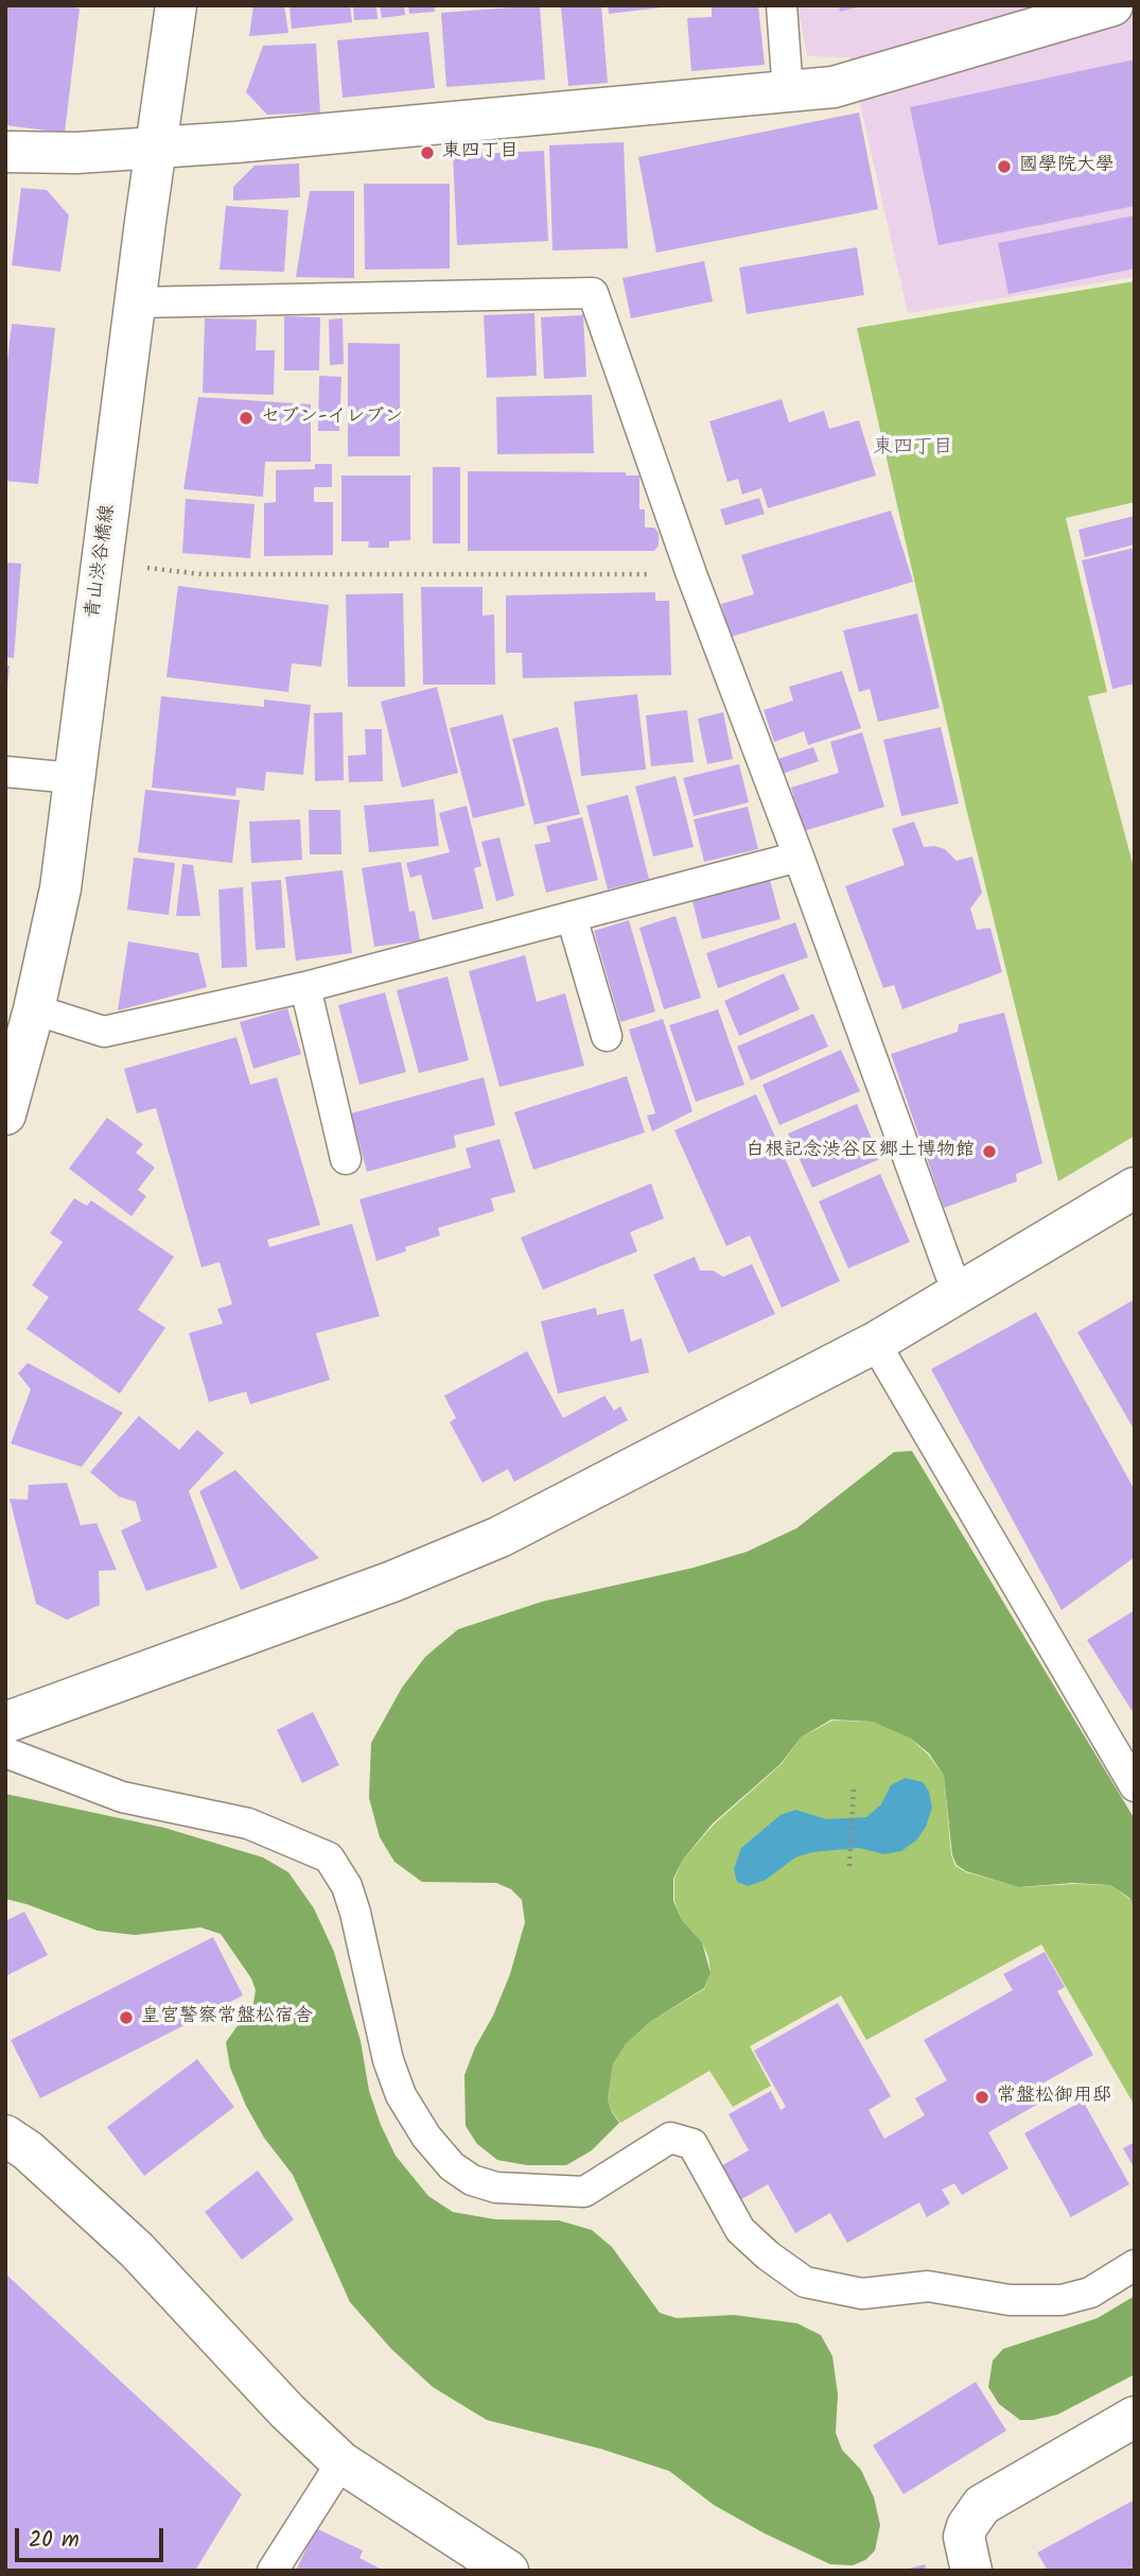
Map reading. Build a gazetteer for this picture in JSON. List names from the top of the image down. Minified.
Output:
{"streets":{"street":["青山渋谷橋線"]},"districts":["東四丁目"],"places":["東四丁目","國學院大學","セブン-イレブン","白根記念渋谷区郷土博物館","皇宮警察常盤松宿舎","常盤松御用邸"],"scale_bar":"20 m"}
